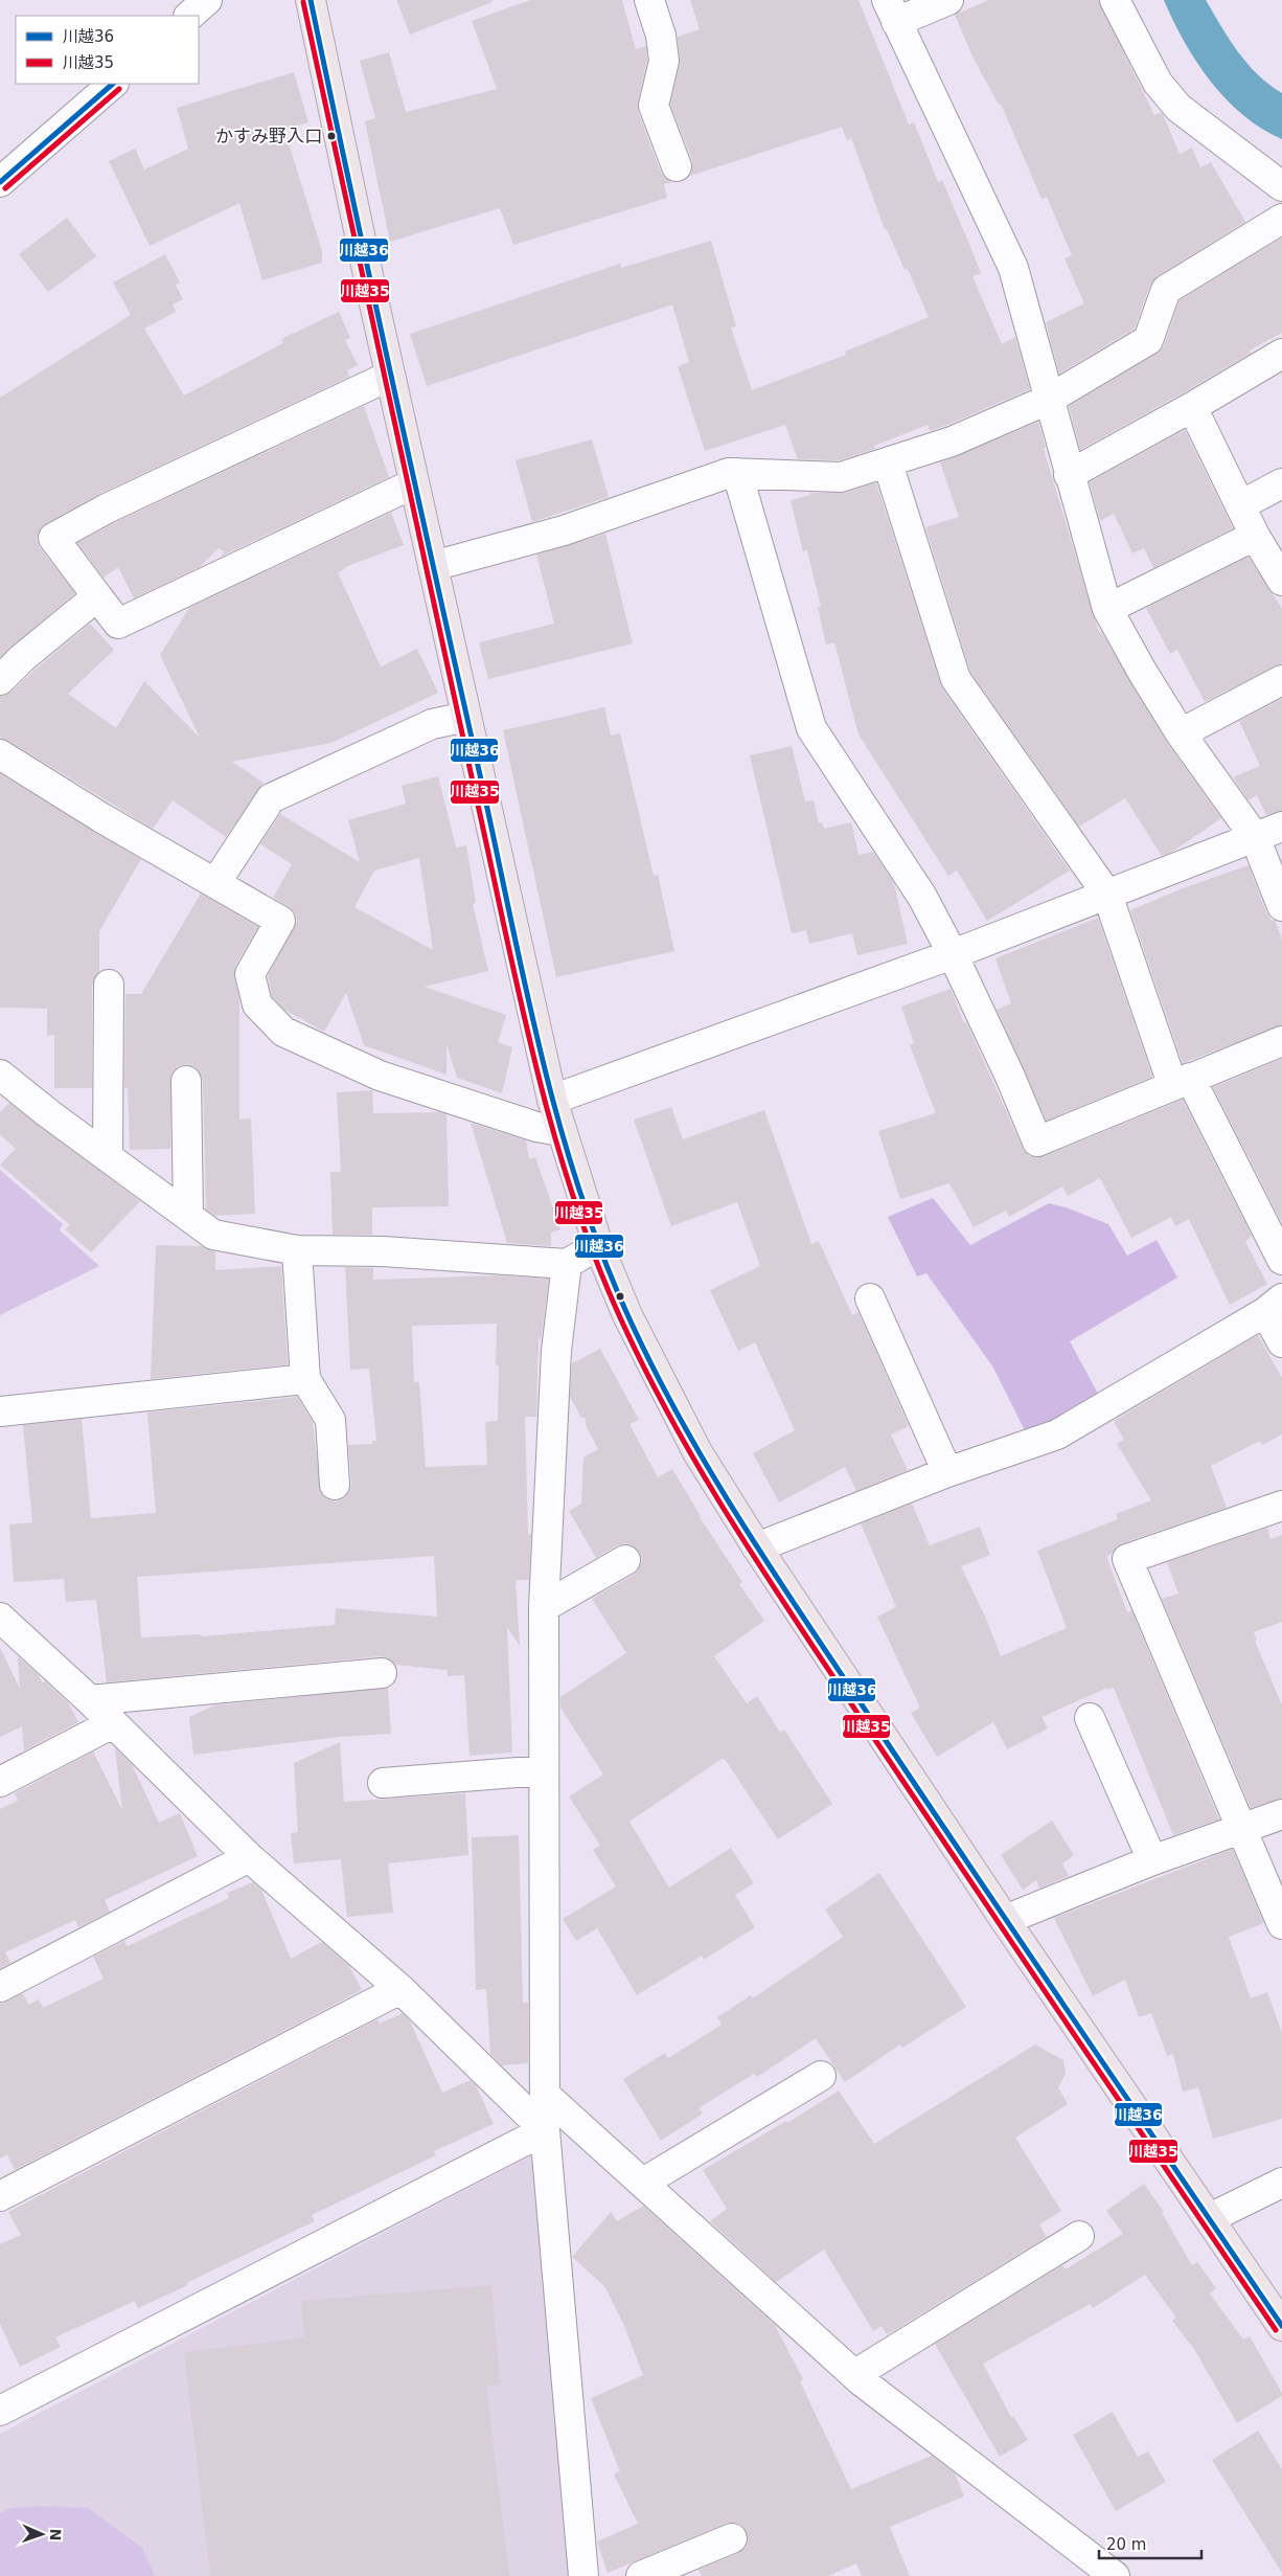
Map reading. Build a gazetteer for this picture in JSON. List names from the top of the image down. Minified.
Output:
{"places":["かすみ野入口"],"lines":["transit line 川越36","transit line 川越35"],"legend":["川越36","川越35"],"scale_bar":"20 m","north":"right"}
